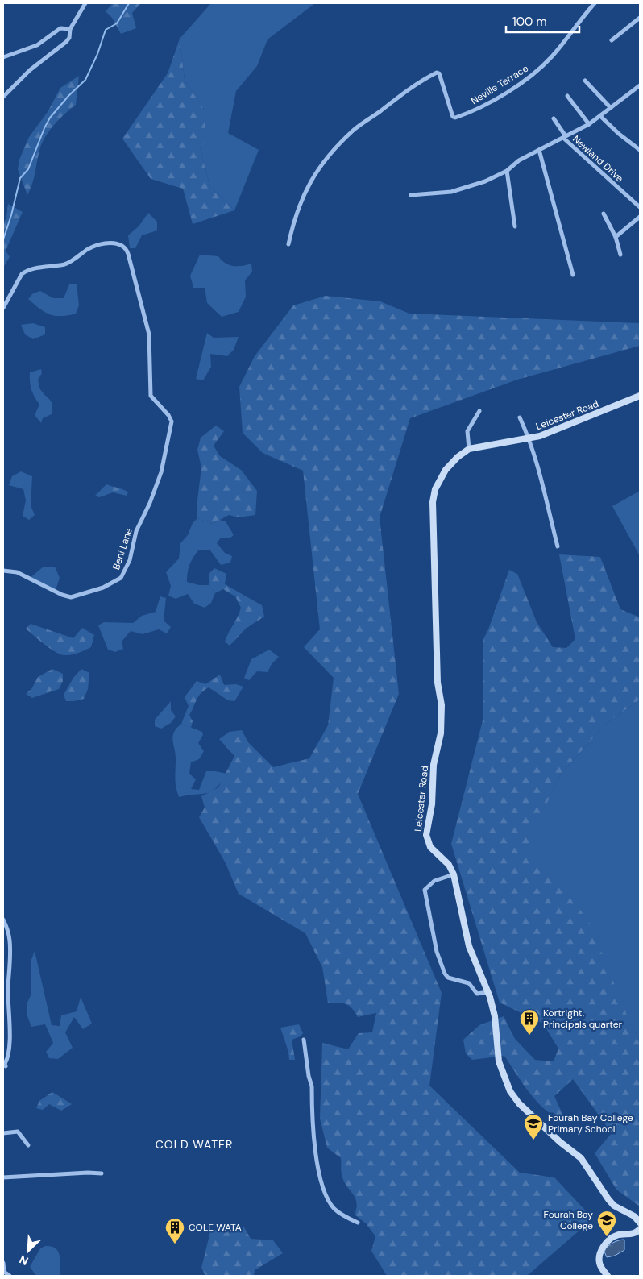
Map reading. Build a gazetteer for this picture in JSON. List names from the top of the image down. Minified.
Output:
{"streets":{"street":["Neville Terrace","Newland Drive","Leicester Road","Beni Lane"]},"districts":["COLD WATER"],"places":{"building":["Kortright, Principals quarter","COLE WATA"],"school or university":["Fourah Bay College Primary School","Fourah Bay College"]},"scale_bar":"100 m","north":"bottom left"}
